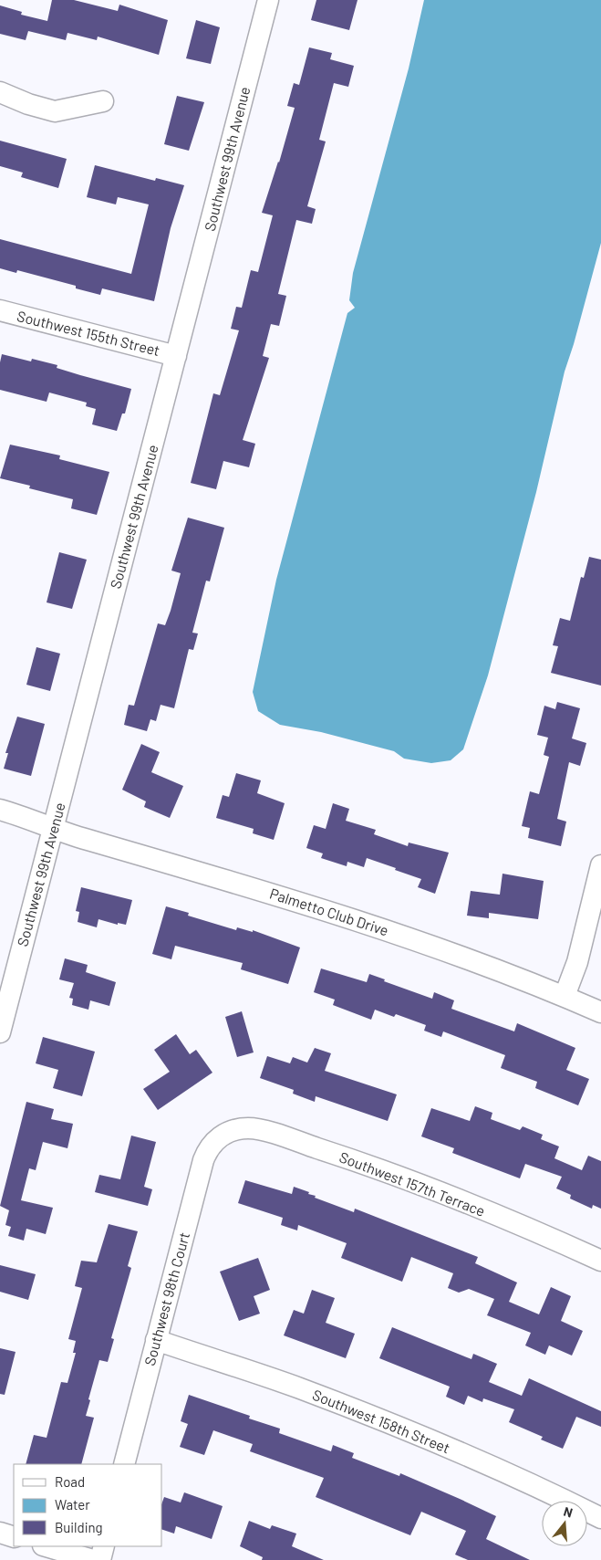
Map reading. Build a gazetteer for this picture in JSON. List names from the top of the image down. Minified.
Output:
{"streets":{"street":["Southwest 99th Avenue","Southwest 155th Street","Palmetto Club Drive","Southwest 157th Terrace","Southwest 98th Court","Southwest 158th Street"]},"crossings":[["Southwest 99th Avenue","Southwest 155th Street"],["Southwest 99th Avenue","Palmetto Club Drive"],["Southwest 157th Terrace","Southwest 98th Court"],["Southwest 98th Court","Southwest 158th Street"]],"legend":["Road","Water","Building"],"north":"top"}
